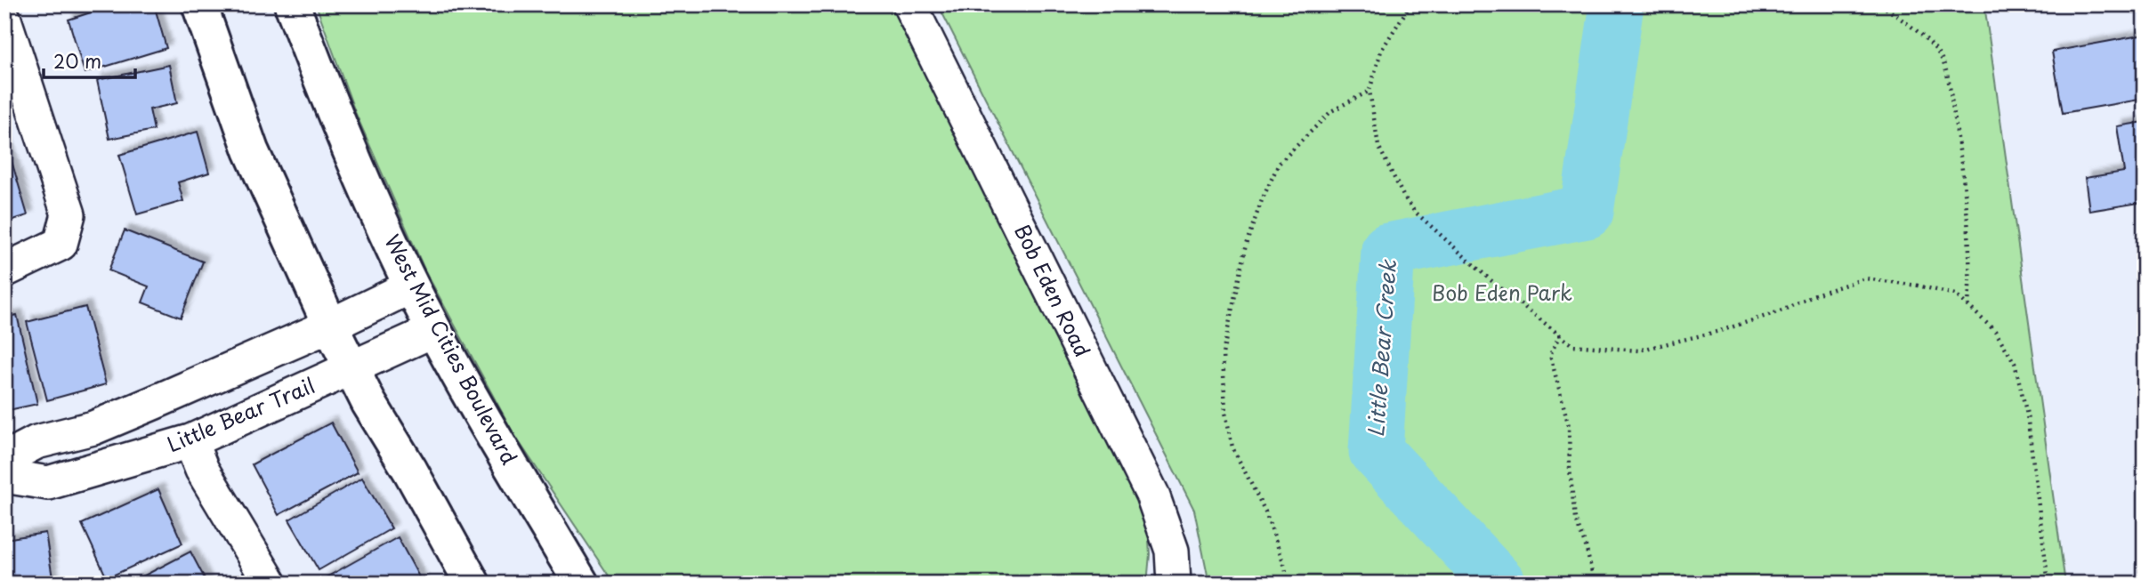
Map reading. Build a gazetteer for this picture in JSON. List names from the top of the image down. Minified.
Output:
{"streets":{"main road":["West Mid Cities Boulevard"],"street":["Bob Eden Road","Little Bear Trail"]},"crossings":[["West Mid Cities Boulevard","Little Bear Trail"]],"water":["Little Bear Creek"],"parks":["Bob Eden Park"],"scale_bar":"20 m"}
